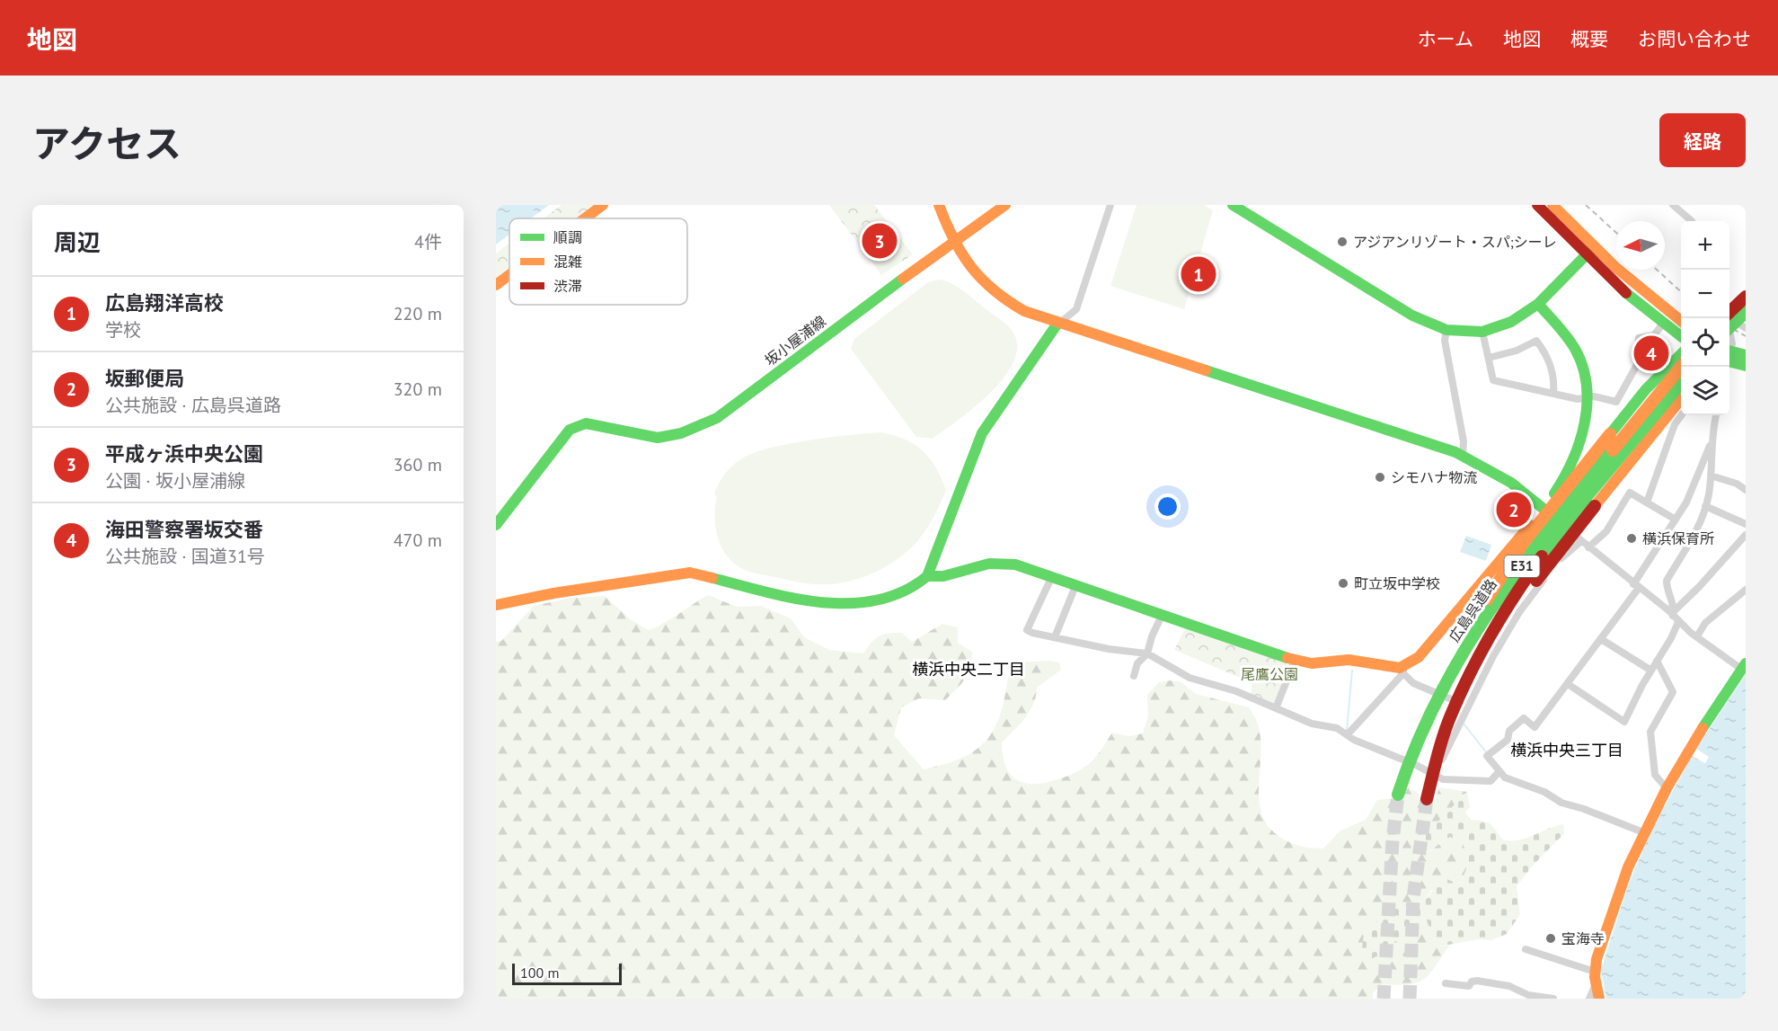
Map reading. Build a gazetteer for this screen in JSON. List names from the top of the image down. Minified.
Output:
{"streets":{"main road":["坂小屋浦線","E31","広島呉道路"]},"districts":["横浜中央二丁目","横浜中央三丁目"],"parks":["尾鷹公園"],"places":["アジアンリゾート・スパ;シーレ","シモハナ物流","横浜保育所","町立坂中学校","宝海寺"],"legend":["順調","混雑","渋滞"],"scale_bar":"100 m","north":"left","page":{"header":"地図","nav":["ホーム","地図","概要","お問い合わせ"],"title":"アクセス","buttons":"経路","heading":["周辺","4件"],"map_buttons":["+","−"],"pins":["3","1","4","2"],"list":[{"mark":"1","name":"広島翔洋高校","note":"学校","value":"220 m"},{"mark":"2","name":"坂郵便局","note":"公共施設 · 広島呉道路","value":"320 m"},{"mark":"3","name":"平成ヶ浜中央公園","note":"公園 · 坂小屋浦線","value":"360 m"},{"mark":"4","name":"海田警察署坂交番","note":"公共施設 · 国道31号","value":"470 m"}],"scale":"100 m"}}
